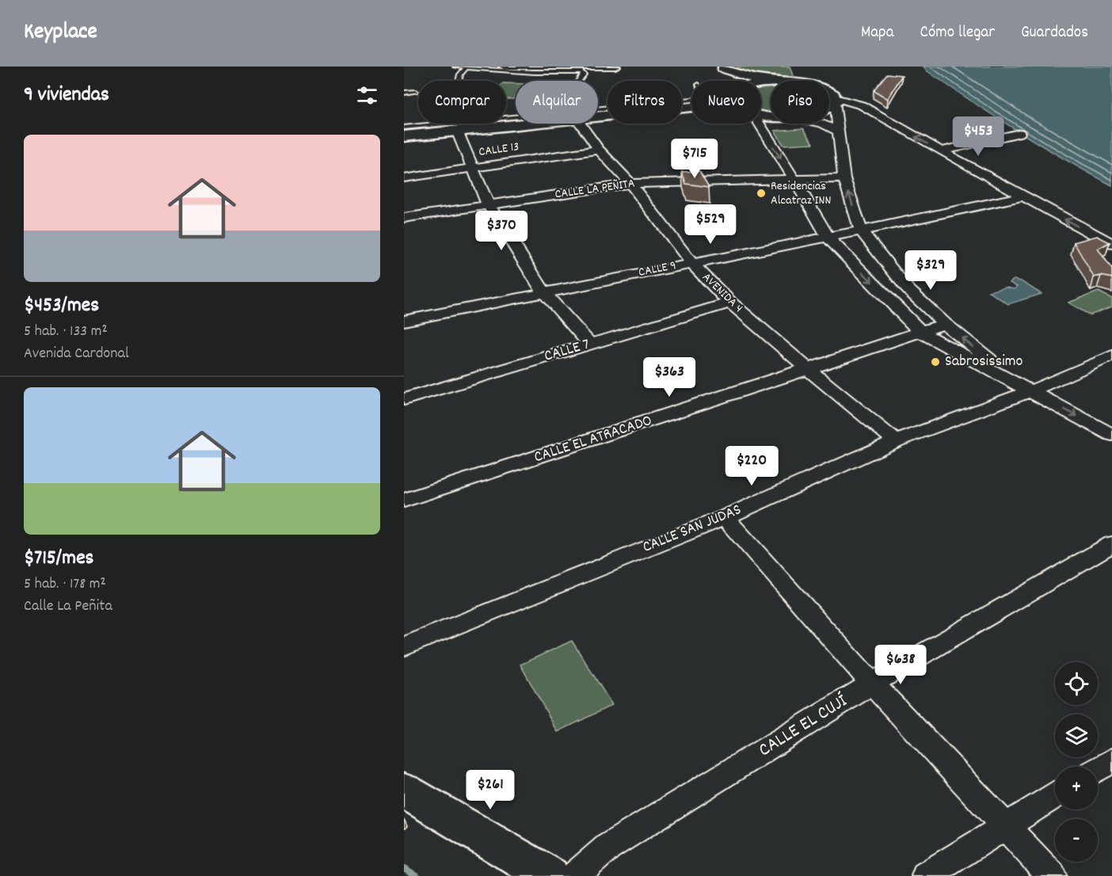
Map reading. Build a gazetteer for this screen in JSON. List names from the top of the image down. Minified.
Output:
{"streets":{"street":["CALLE 13","CALLE LA PEÑITA","CALLE 9","AVENIDA 4","CALLE 7","CALLE EL ATRACADO","CALLE SAN JUDAS","CALLE EL CUJÍ"]},"crossings":[["CALLE 13","AVENIDA 4"],["CALLE LA PEÑITA","AVENIDA 4"],["CALLE 9","AVENIDA 4"],["AVENIDA 4","CALLE 7"],["AVENIDA 4","CALLE EL ATRACADO"],["AVENIDA 4","CALLE SAN JUDAS"]],"places":["Residencias Alcatraz INN","Sabrosissimo"],"page":{"header":"Keyplace","nav":["Mapa","Cómo llegar","Guardados"],"heading":"9 viviendas","chip":["Comprar","Alquilar","Filtros","Nuevo","Piso"],"price":["$453","$715","$529","$370","$329","$363","$220","$638","$261"],"list":[{"name":"$453/mes","note":"5 hab. · 133 m² · Avenida Cardonal"},{"name":"$715/mes","note":"5 hab. · 178 m² · Calle La Peñita"}],"map_buttons":["+","−"]}}
